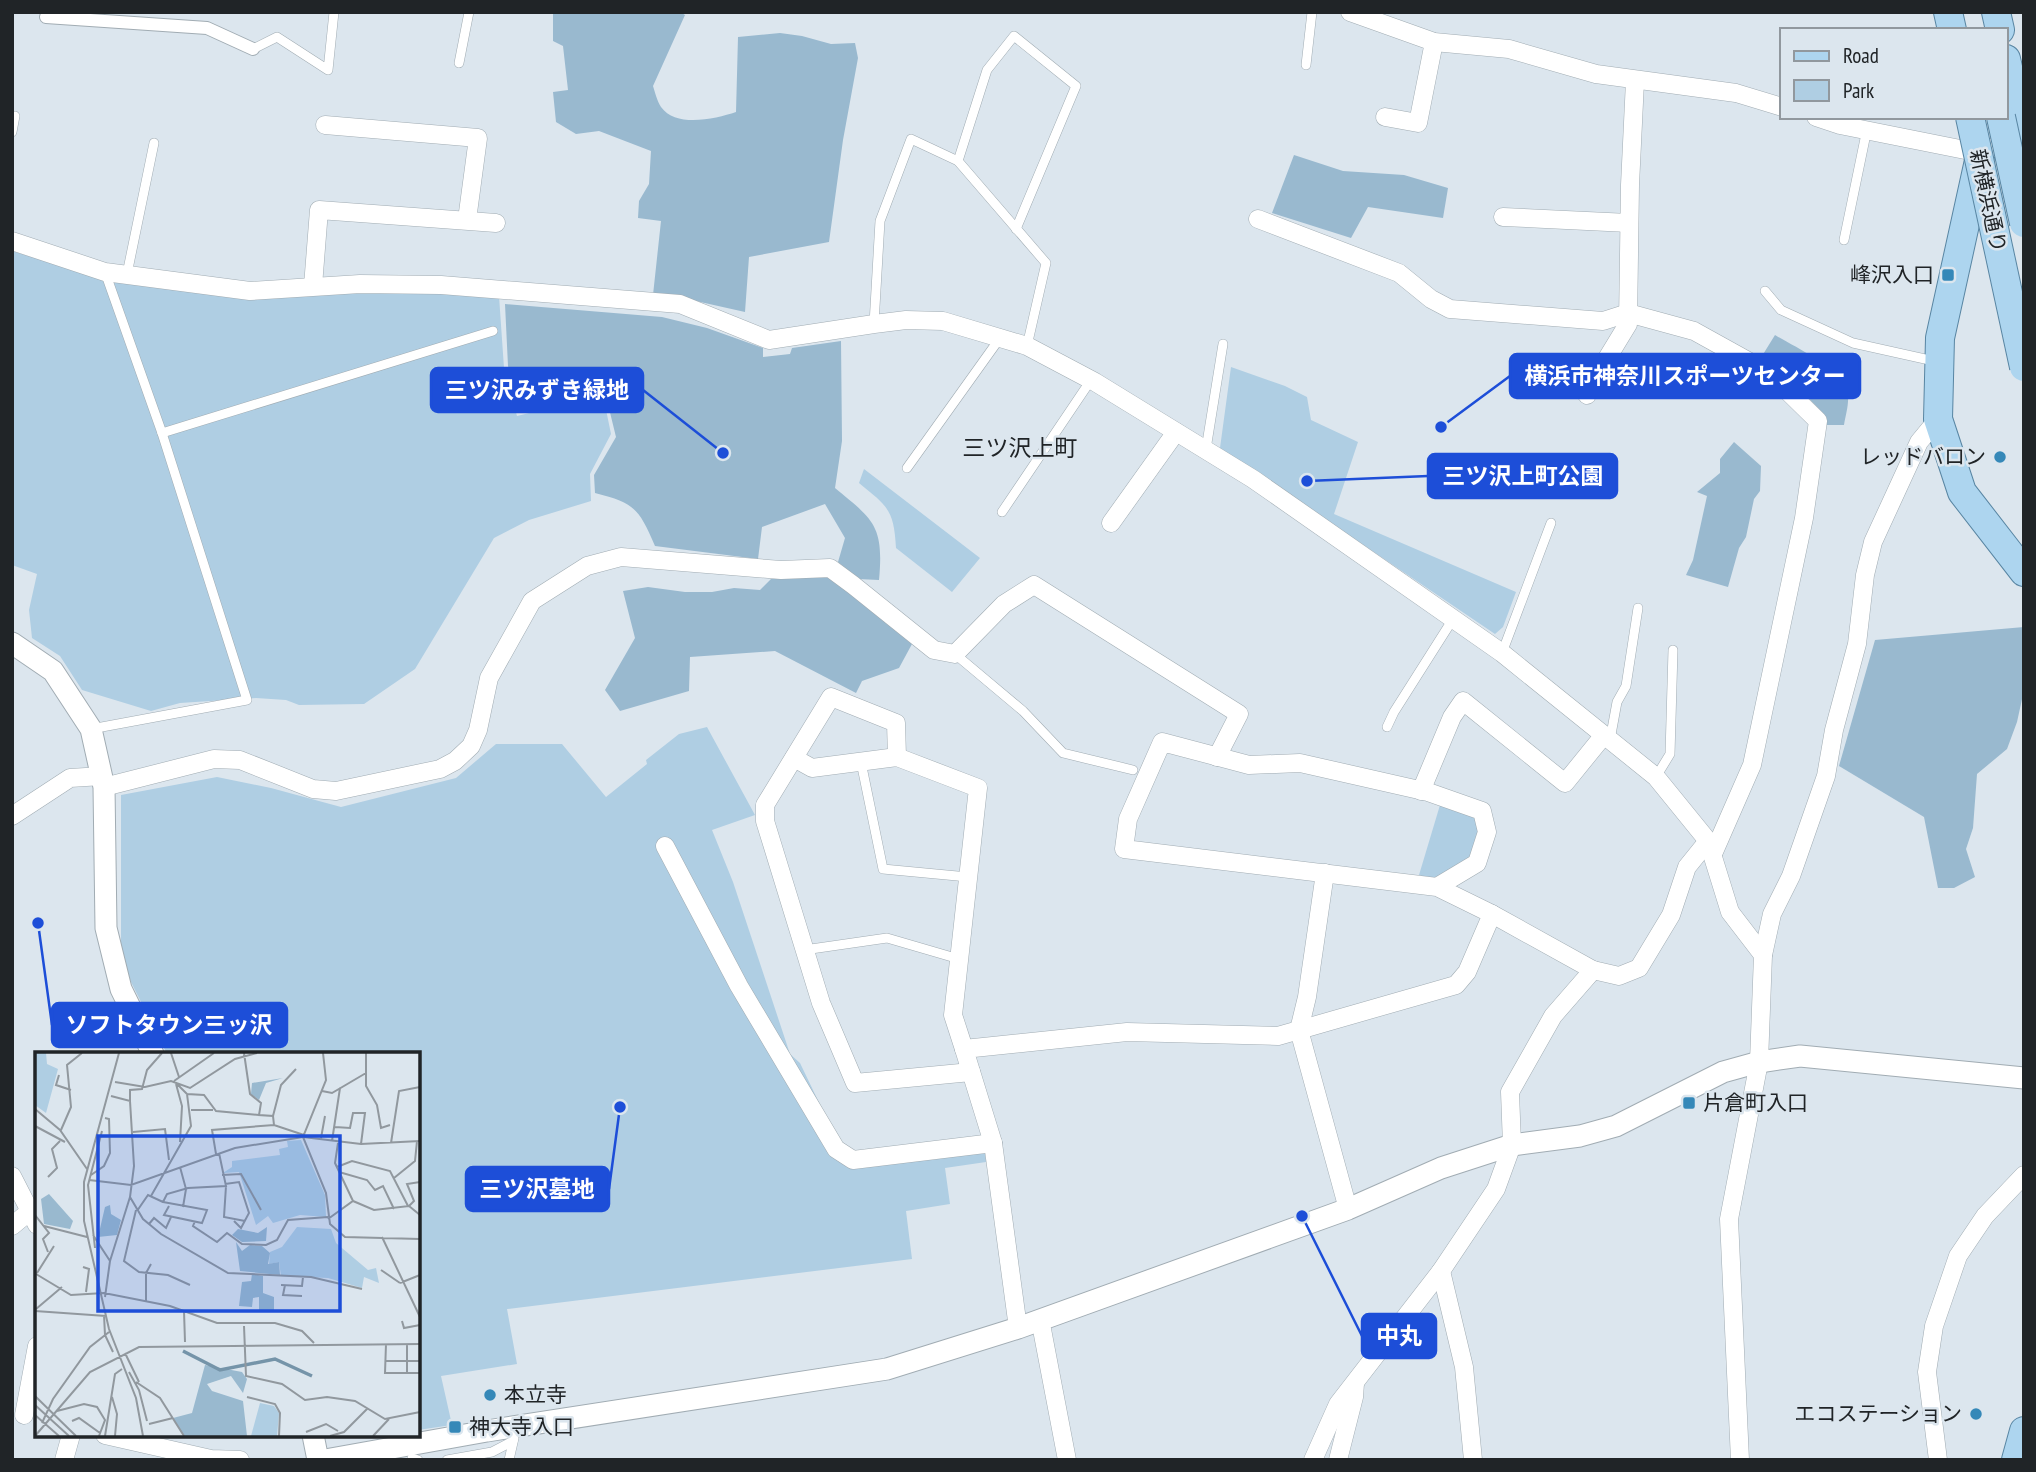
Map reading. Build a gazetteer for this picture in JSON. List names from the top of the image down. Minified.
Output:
{"streets":{"main road":["新横浜通り"]},"districts":["三ツ沢上町"],"places":{"transit":["峰沢入口","片倉町入口","神大寺入口"],"other":["横浜市神奈川スポーツセンター","三ツ沢みずき緑地","レッドバロン","三ツ沢上町公園","ソフトタウン三ッ沢","三ツ沢墓地","中丸","本立寺","エコステーション"]},"legend":["Road","Park"]}
